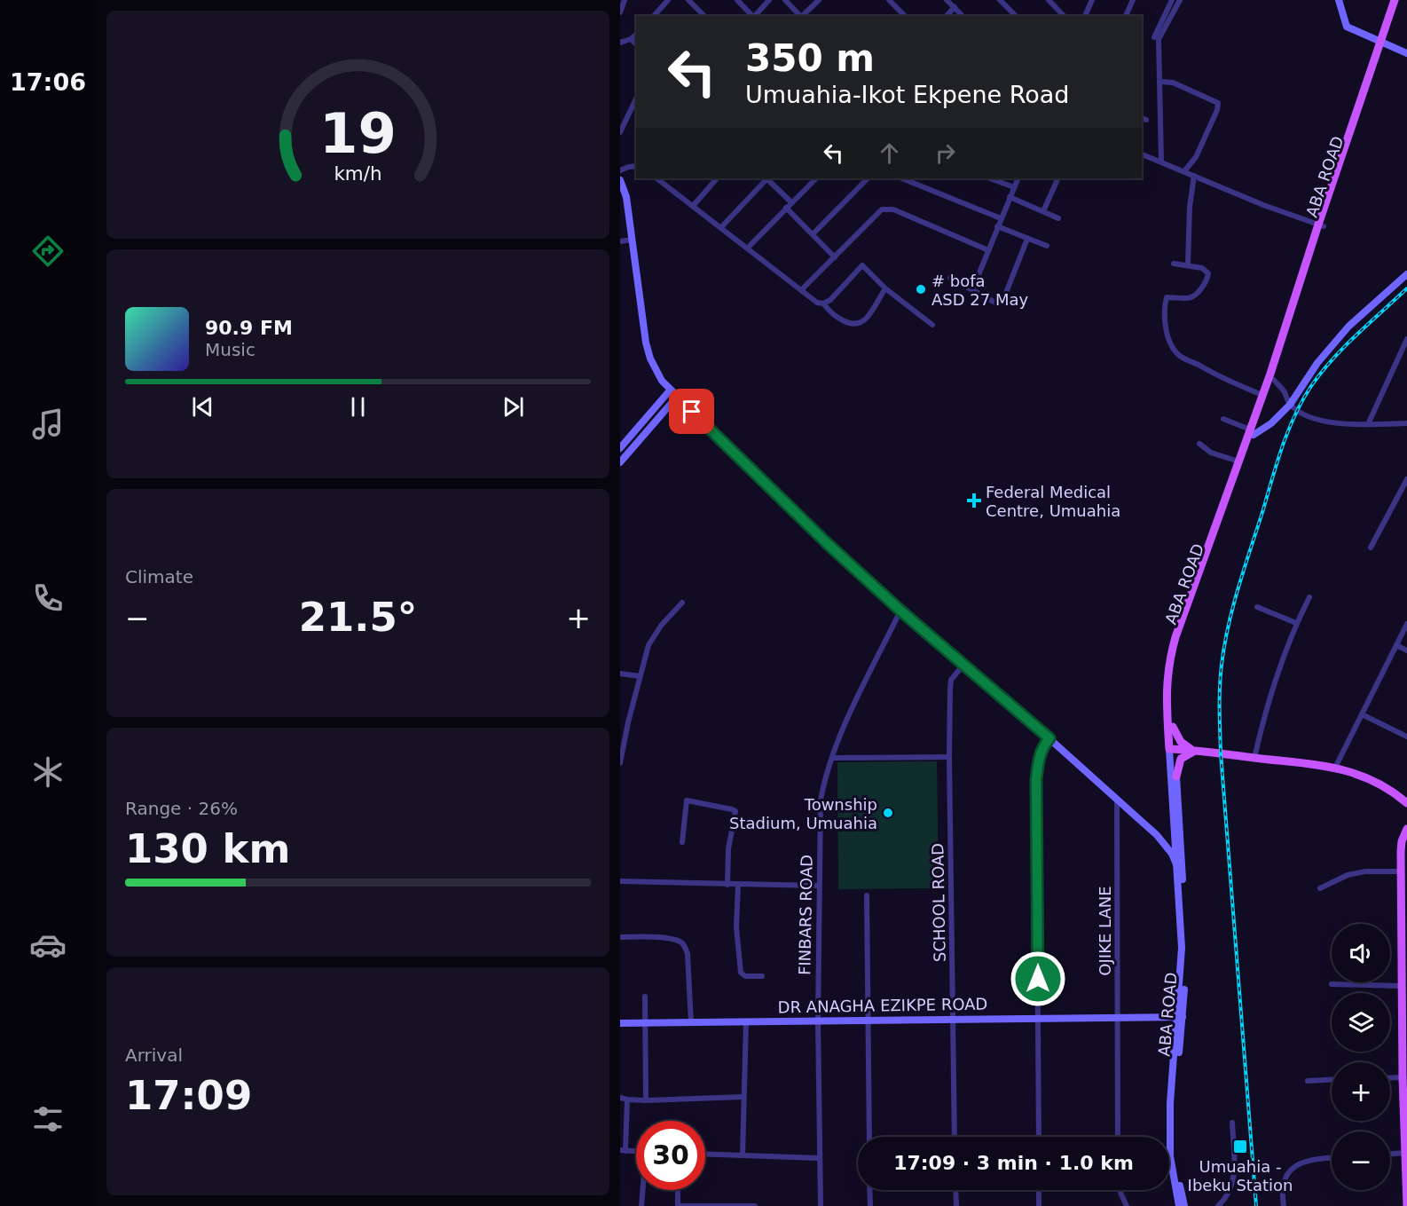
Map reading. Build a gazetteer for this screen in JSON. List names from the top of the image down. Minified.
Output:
{"streets":{"main road":["ABA ROAD","DR ANAGHA EZIKPE ROAD"],"street":["SCHOOL ROAD","FINBARS ROAD","OJIKE LANE"]},"crossings":[["ABA ROAD","DR ANAGHA EZIKPE ROAD"],["SCHOOL ROAD","DR ANAGHA EZIKPE ROAD"],["FINBARS ROAD","DR ANAGHA EZIKPE ROAD"],["OJIKE LANE","DR ANAGHA EZIKPE ROAD"]],"places":{"other":["# bofa ASD 27 May","Township Stadium, Umuahia"],"health":["Federal Medical Centre, Umuahia"],"transit":["Umuahia - Ibeku Station"]},"page":{"tabs":"17:06","turn":["350 m","Umuahia-Ikot Ekpene Road"],"song":["90.9 FM","Music"],"tile":["Climate",["Range · 26%","130 km"],["Arrival","17:09"]],"heat":["−","21.5°","+"],"map_buttons":["+","−"],"limit":"30","trip":"17:09 · 3 min · 1.0 km","gauge":["19","km/h"]}}
